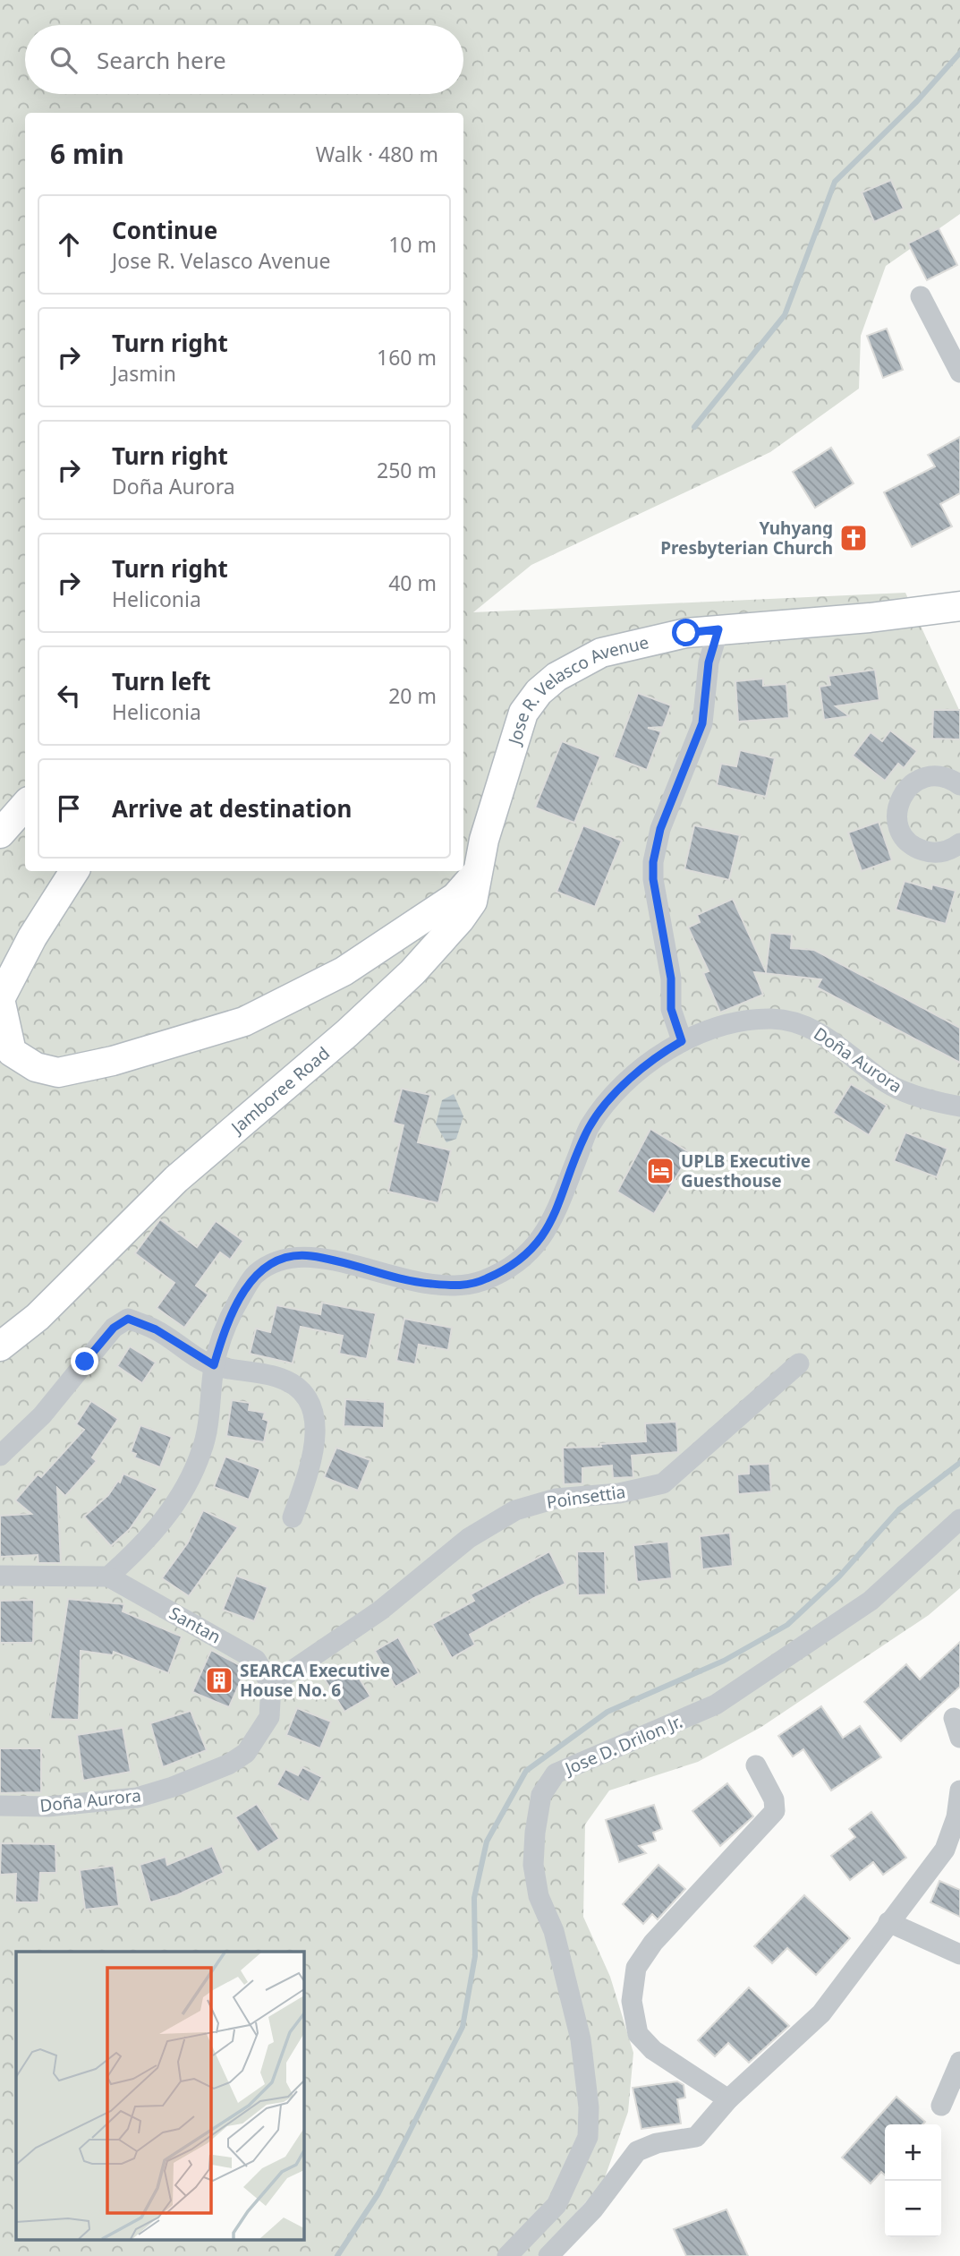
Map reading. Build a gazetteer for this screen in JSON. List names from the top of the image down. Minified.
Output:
{"streets":{"main road":["Jose R. Velasco Avenue","Jamboree Road"],"street":["Doña Aurora","Poinsettia","Santan","Jose D. Drilon Jr."]},"crossings":[["Jose R. Velasco Avenue","Jamboree Road"],["Doña Aurora","Poinsettia"],["Doña Aurora","Santan"],["Poinsettia","Santan"]],"places":{"church":["Yuhyang Presbyterian Church"],"hotel":["UPLB Executive Guesthouse"],"building":["SEARCA Executive House No. 6"]},"page":{"search":"Search here","heading":["6 min","Walk · 480 m"],"list":[["Continue","Jose R. Velasco Avenue","10 m"],["Turn right","Jasmin","160 m"],["Turn right","Doña Aurora","250 m"],["Turn right","Heliconia","40 m"],["Turn left","Heliconia","20 m"],"Arrive at destination"],"map_buttons":["+","−"]}}
